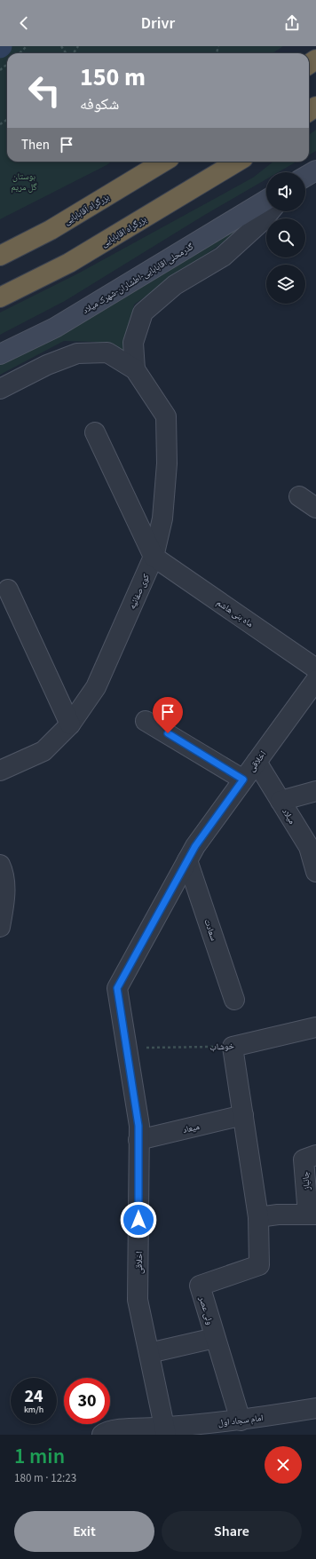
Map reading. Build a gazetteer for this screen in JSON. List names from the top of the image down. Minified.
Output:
{"streets":{"highway":["بزرگراه آقابابایی","بزرگراه اقابابایی"],"main road":["گذرمحلی اقابابایی-اطشاران-شهرک میلاد"],"street":["کوی صفائیه","ماه بنی هاشم","اخلاقی","میلاد","سعادت","خوشاب","میعاد","جانباز","ولی عصر","امام سجاد اول"]},"crossings":[["کوی صفائیه","ماه بنی هاشم"],["اخلاقی","میلاد"],["اخلاقی","سعادت"],["اخلاقی","خوشاب"],["اخلاقی","میعاد"],["اخلاقی","امام سجاد اول"],["خوشاب","ولی عصر"],["میعاد","ولی عصر"],["ولی عصر","امام سجاد اول"]],"parks":["بوستان گل مریم"],"page":{"header":"Drivr","turn":["150 m","شکوفه"],"then":"Then","speed":"24 km/h","limit":"30","heading":["1 min","180 m · 12:23"],"buttons":["Exit","Share"]}}
